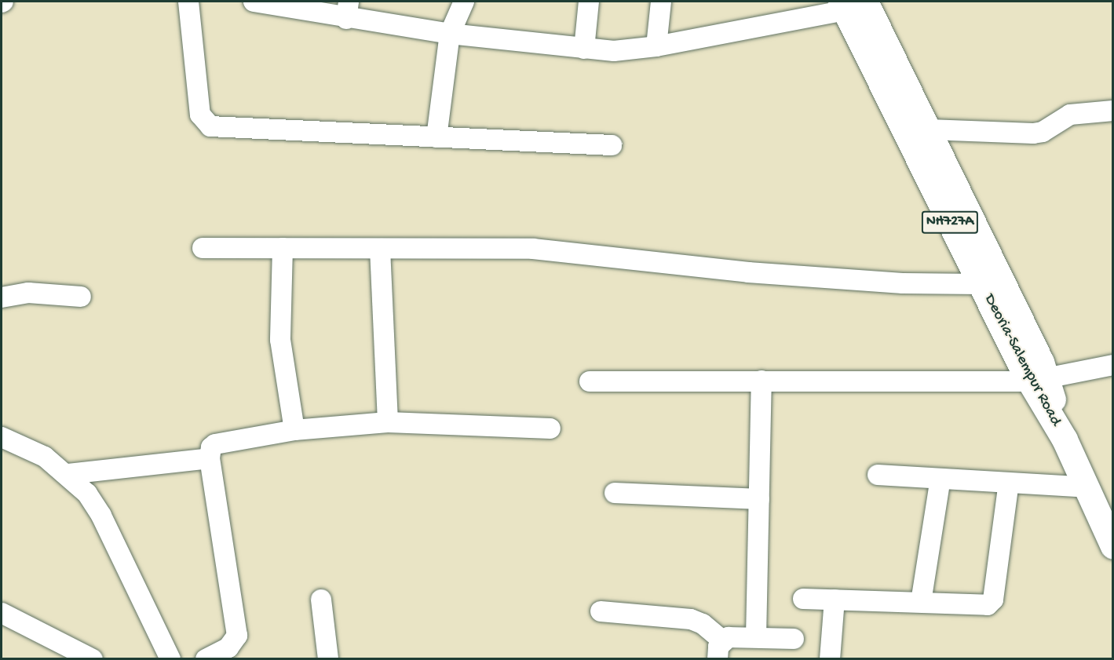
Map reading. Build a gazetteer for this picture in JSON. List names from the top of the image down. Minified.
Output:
{"streets":{"highway":["NH727A","Deoria-Salempur Road"]},"crossings":[["NH727A","Deoria-Salempur Road"]]}
